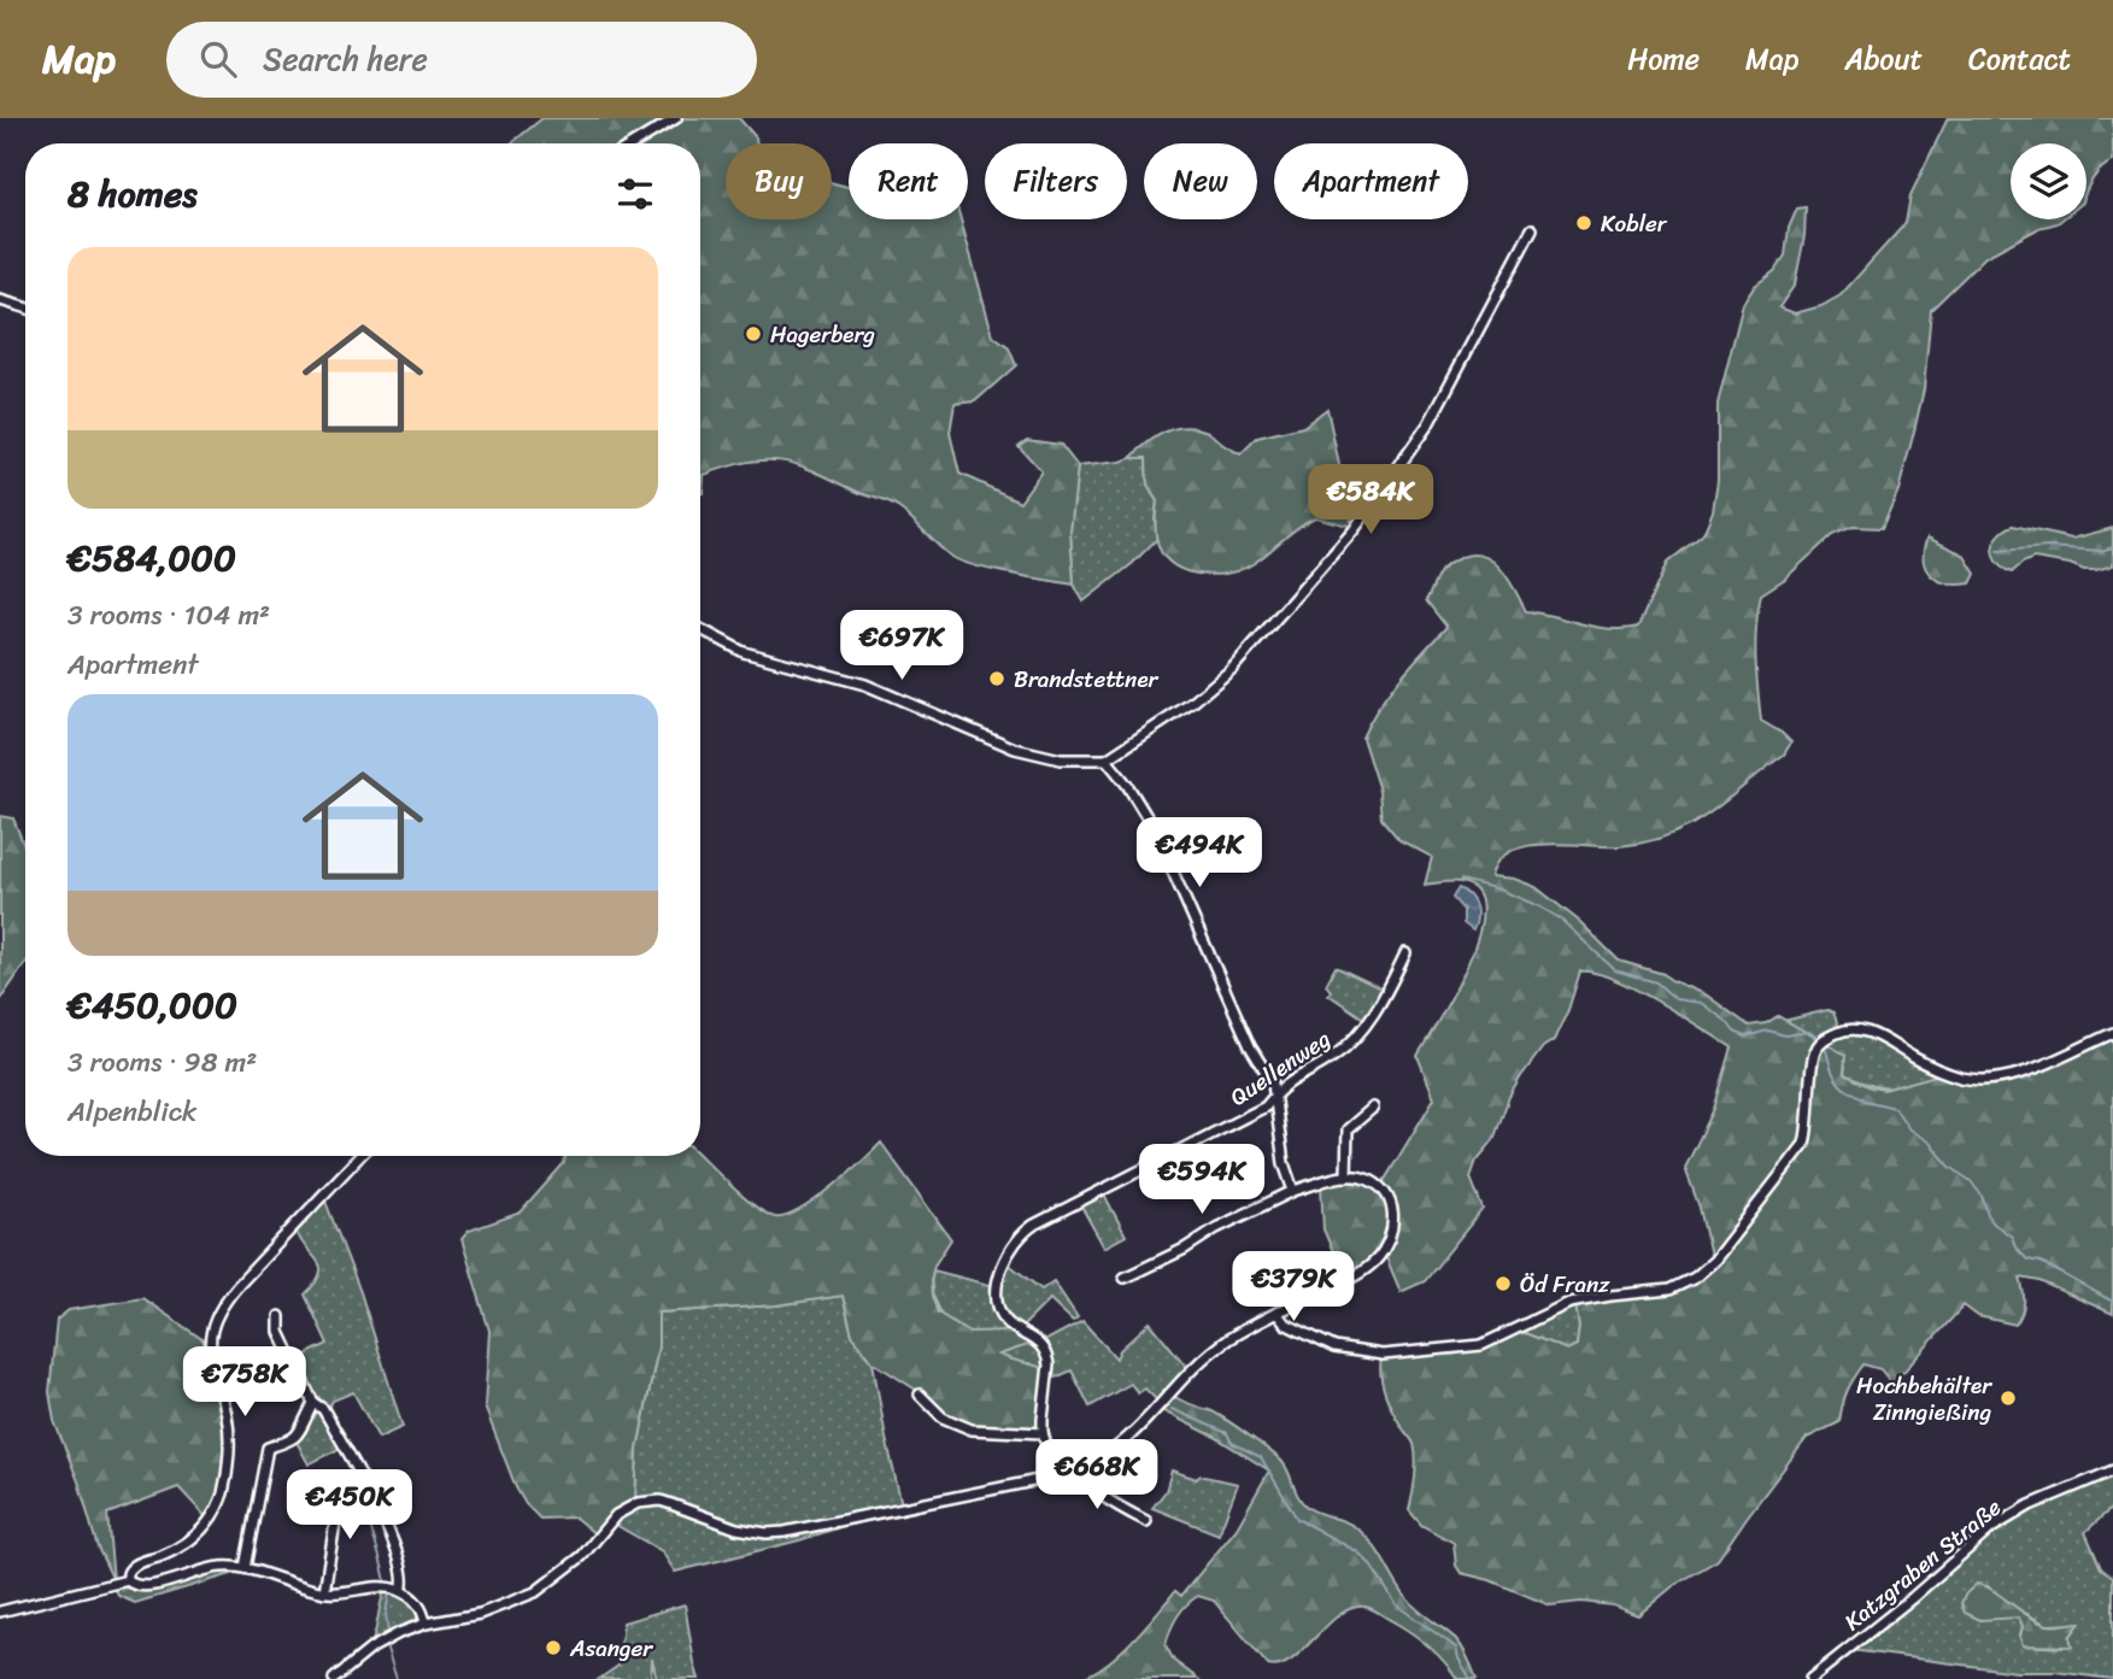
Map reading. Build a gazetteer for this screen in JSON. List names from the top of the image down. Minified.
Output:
{"streets":{"street":["Quellenweg","Katzgraben Straße"]},"places":["Kobler","Hagerberg","Brandstettner","Öd Franz","Hochbehälter Zinngießing","Asanger"],"page":{"header":"Map","search":"Search here","nav":["Home","Map","About","Contact"],"chip":["Buy","Rent","Filters","New","Apartment"],"heading":"8 homes","list":[{"name":"€584,000","note":"3 rooms · 104 m² · Apartment"},{"name":"€450,000","note":"3 rooms · 98 m² · Alpenblick"}],"price":["€584K","€697K","€494K","€594K","€379K","€758K","€668K","€450K"]}}
